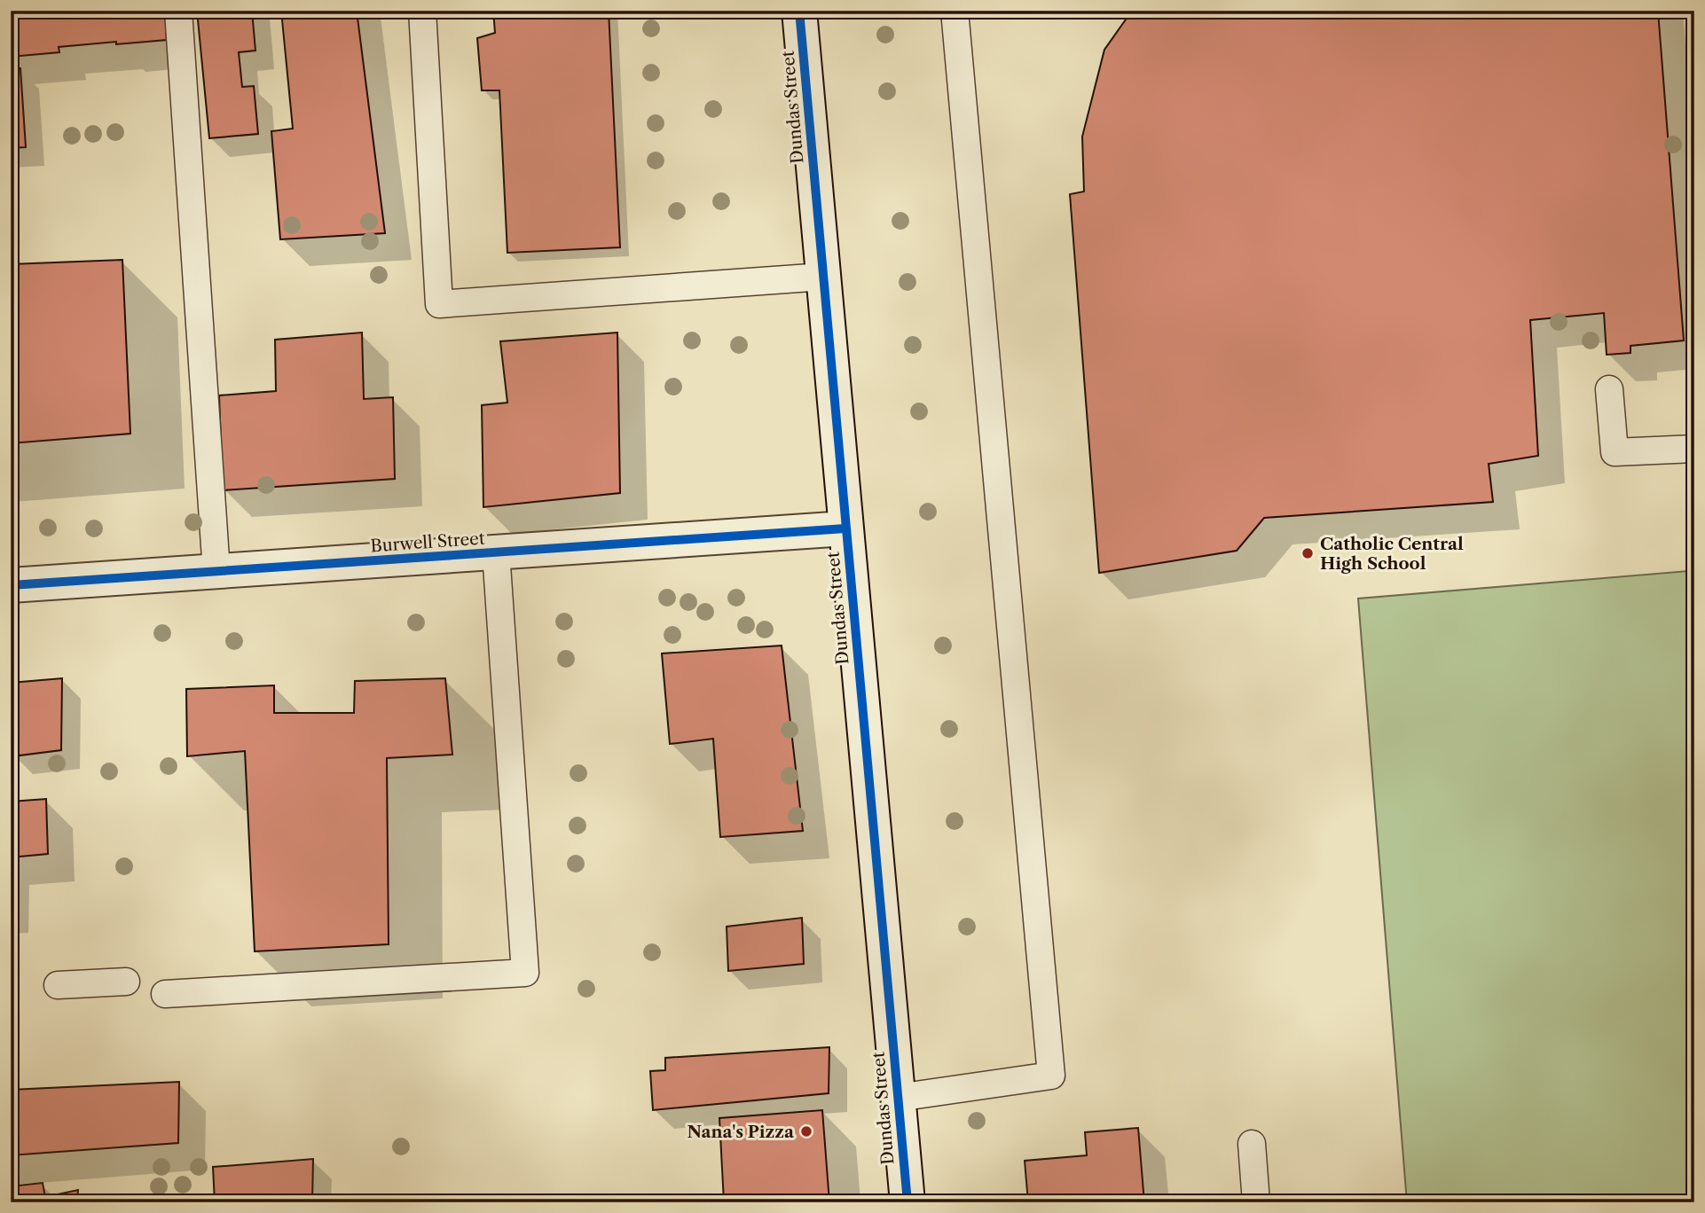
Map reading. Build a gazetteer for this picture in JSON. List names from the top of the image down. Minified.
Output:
{"streets":{"main road":["Dundas Street","Burwell Street"]},"crossings":[["Dundas Street","Burwell Street"]],"places":["Catholic Central High School","Nana's Pizza"]}
